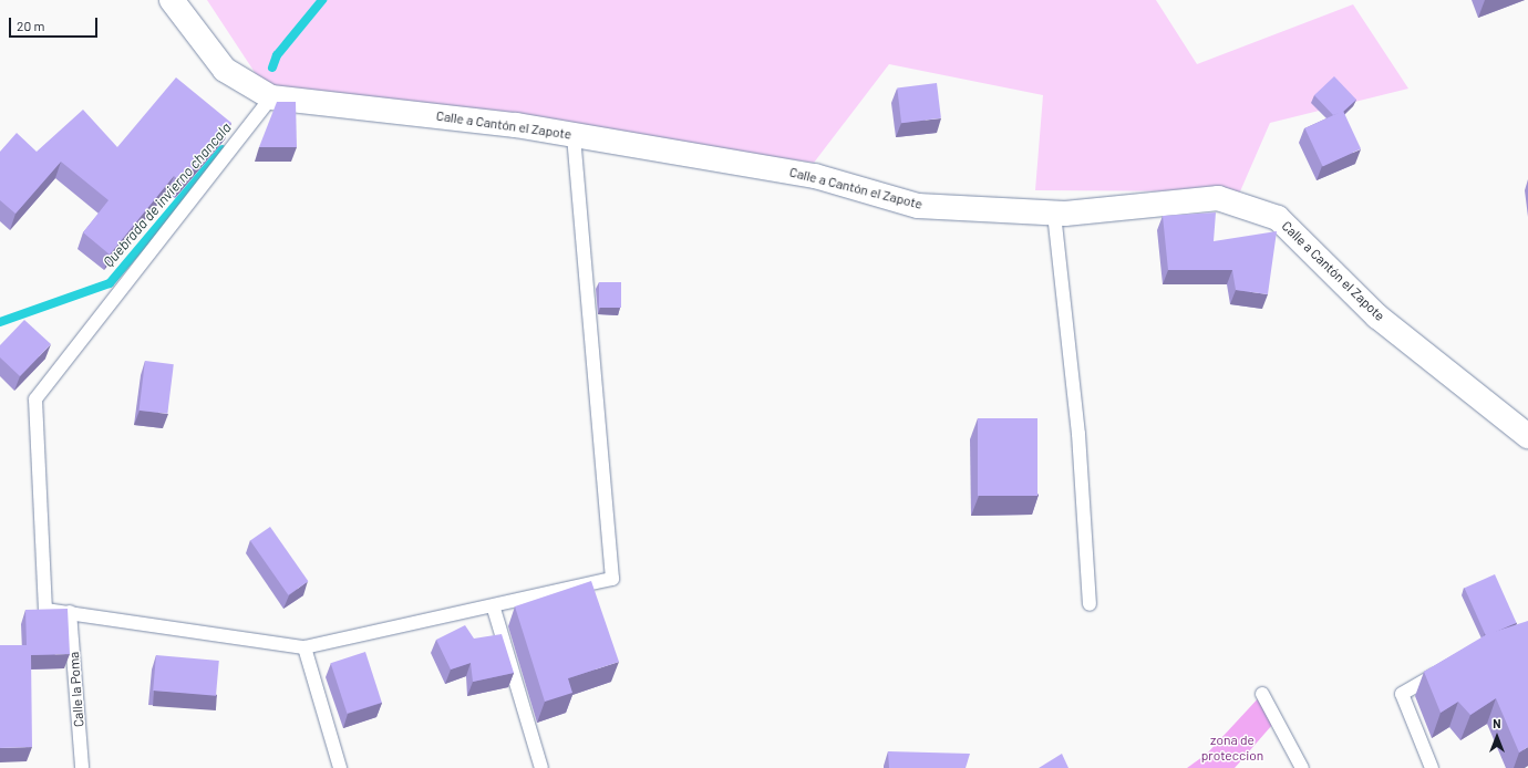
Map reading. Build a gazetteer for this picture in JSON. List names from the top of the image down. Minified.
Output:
{"streets":{"street":["Calle a Cantón el Zapote"],"lane":["Calle la Poma"]},"water":["Quebrada de invierno chancala"],"parks":["zona de proteccion"],"scale_bar":"20 m","north":"top"}
